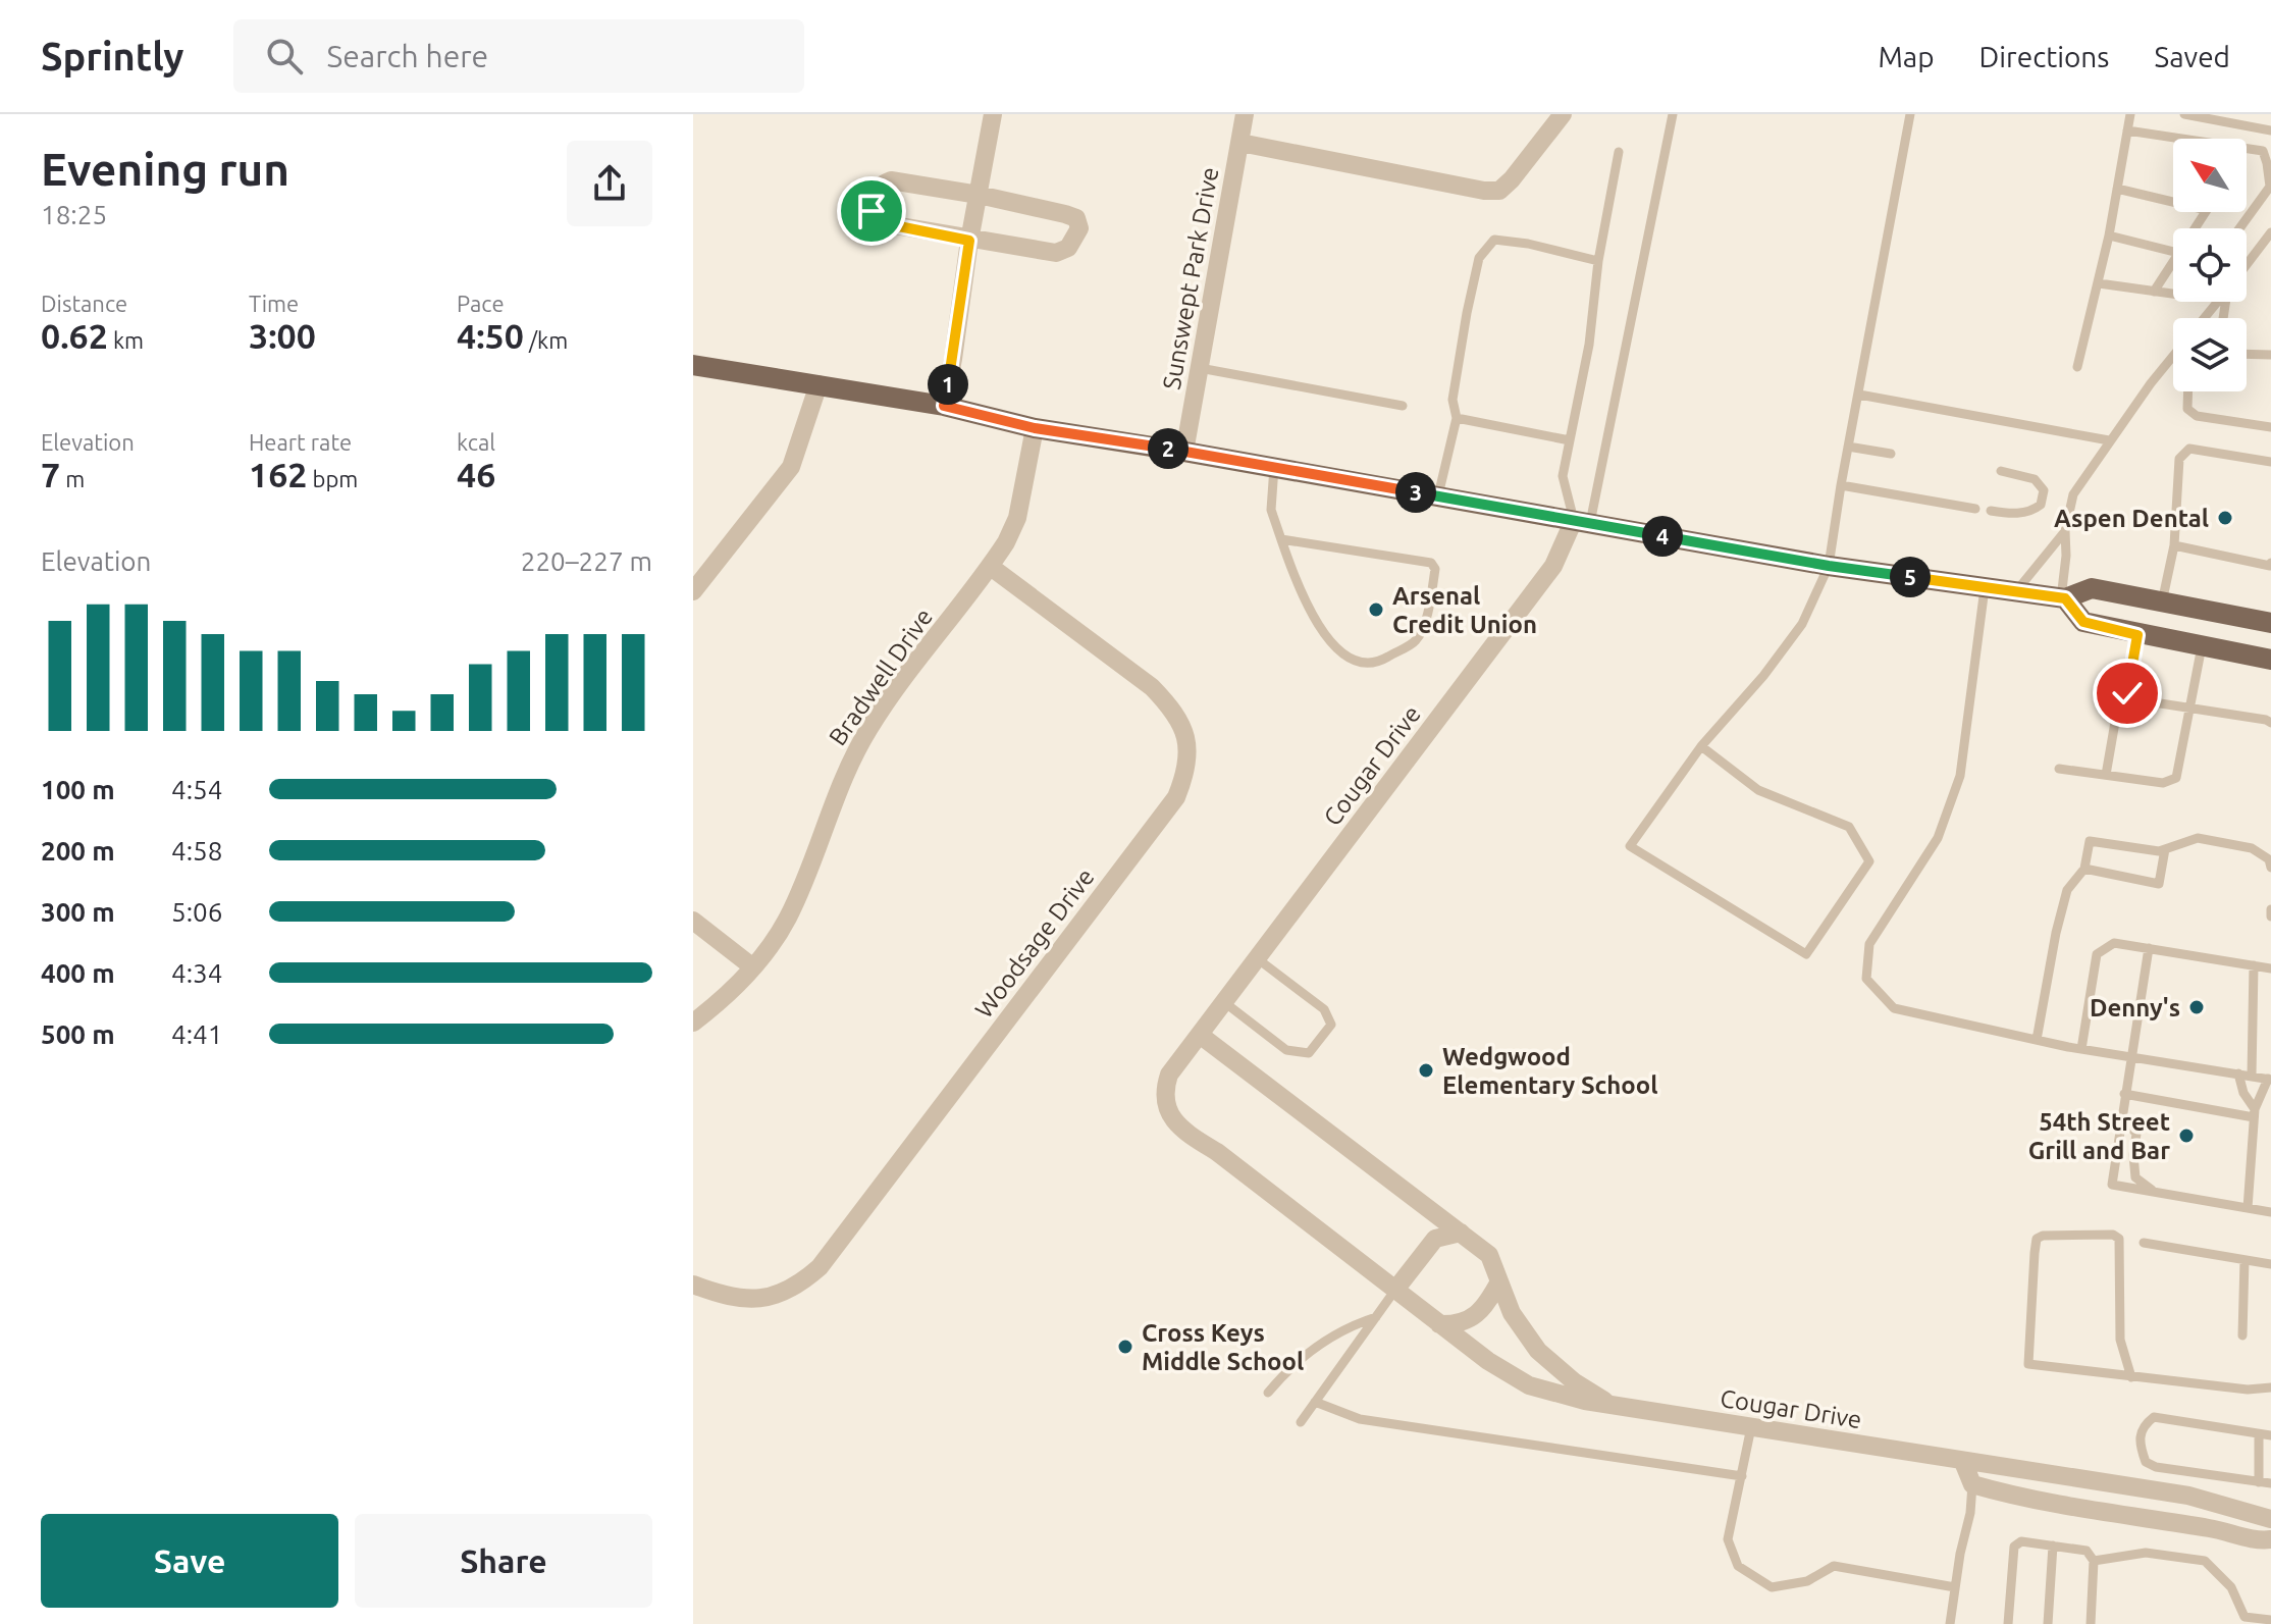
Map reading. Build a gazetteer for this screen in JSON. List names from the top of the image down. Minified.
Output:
{"streets":{"street":["Sunswept Park Drive","Bradwell Drive","Cougar Drive","Woodsage Drive"]},"crossings":[["Bradwell Drive","Woodsage Drive"]],"places":["Aspen Dental","Arsenal Credit Union","Denny's","Wedgwood Elementary School","54th Street Grill and Bar","Cross Keys Middle School"],"north":"top left","page":{"header":"Sprintly","search":"Search here","nav":["Map","Directions","Saved"],"heading":["Evening run","18:25"],"stats":[["Distance","0.62 km"],["Time","3:00"],["Pace","4:50 /km"],["Elevation","7 m"],["Heart rate","162 bpm"],["kcal","46"]],"pins":["1","2","3","4","5"],"chart":["Elevation","220–227 m"],"list":[{"name":"100 m","note":"4:54"},{"name":"200 m","note":"4:58"},{"name":"300 m","note":"5:06"},{"name":"400 m","note":"4:34"},{"name":"500 m","note":"4:41"}],"buttons":["Save","Share"]}}
